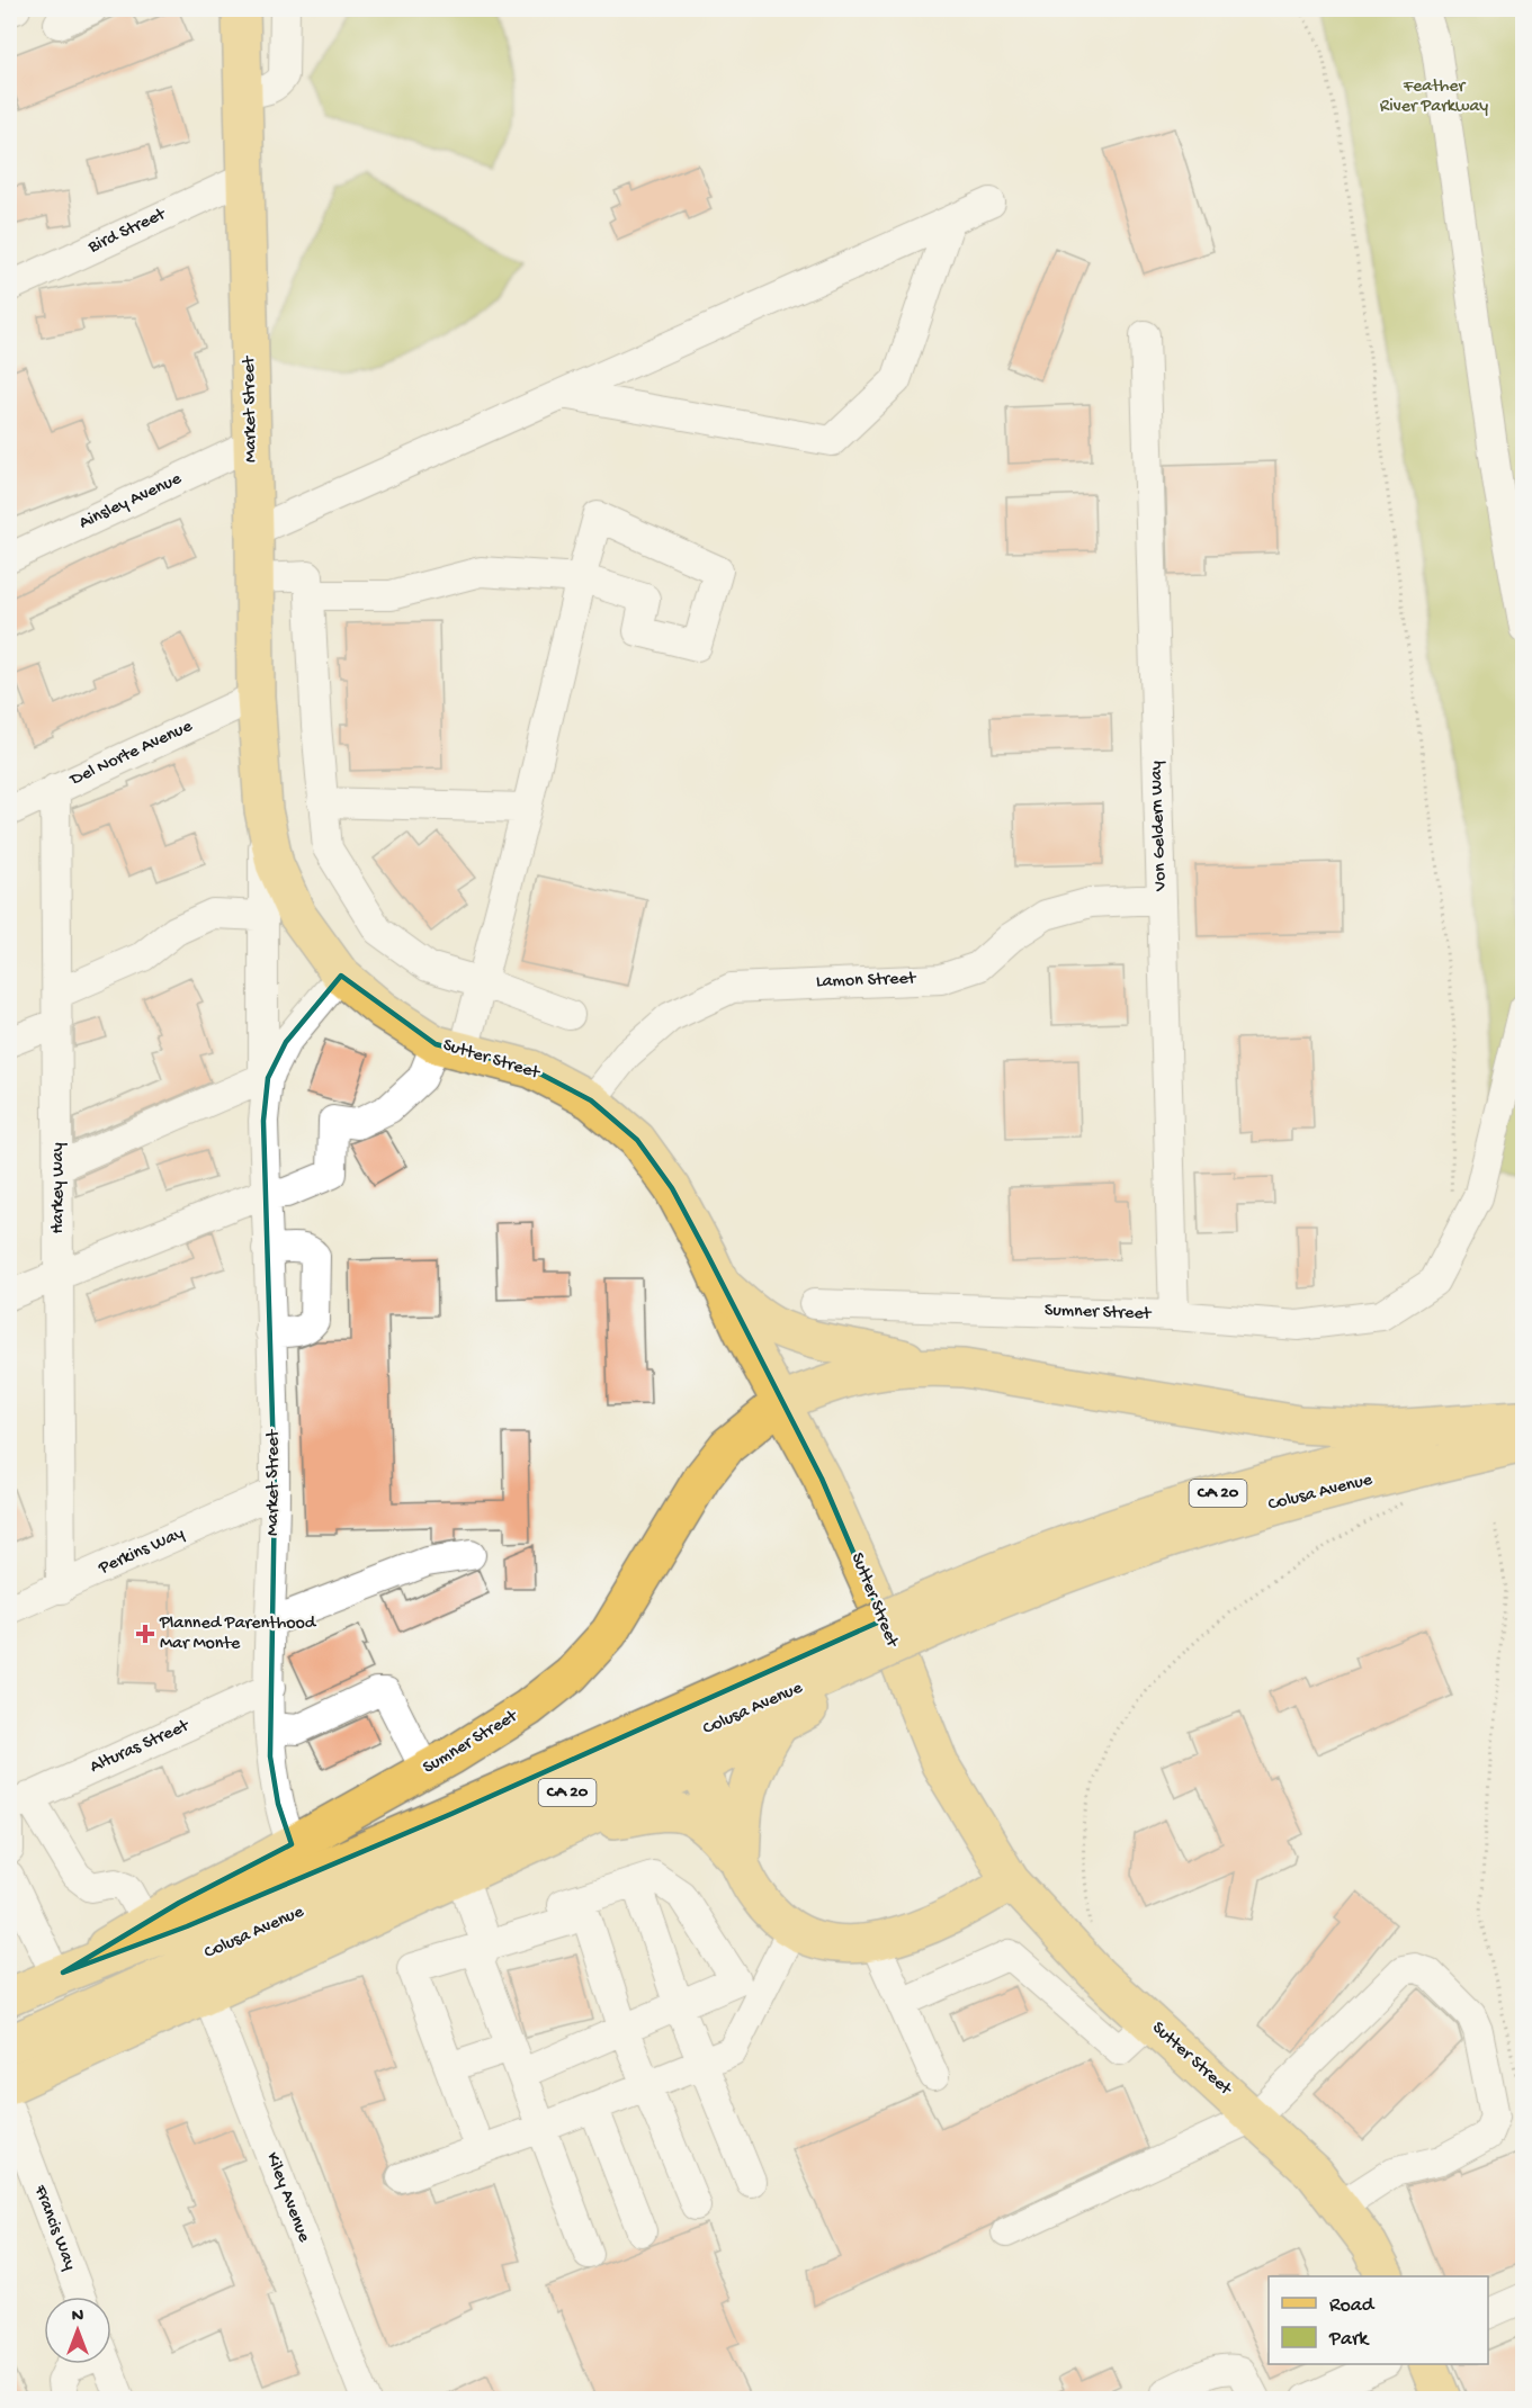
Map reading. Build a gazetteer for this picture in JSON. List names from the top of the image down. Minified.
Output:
{"streets":{"main road":["Market Street","Sutter Street","Sumner Street","CA 20","Colusa Avenue"],"street":["Bird Street","Ainsley Avenue","Del Norte Avenue","Von Geldern Way","Lamon Street","Harkey Way","Perkins Way","Alturas Street","Kiley Avenue","Francis Way"]},"crossings":[["Bird Street","Market Street"],["Market Street","Ainsley Avenue"],["Market Street","Del Norte Avenue"],["Market Street","Sutter Street"],["Market Street","Sumner Street"],["Market Street","Perkins Way"],["Market Street","Alturas Street"],["Del Norte Avenue","Harkey Way"],["Von Geldern Way","Lamon Street"],["Von Geldern Way","Sumner Street"],["Lamon Street","Sutter Street"],["Sutter Street","Sumner Street"],["Harkey Way","Perkins Way"],["Sumner Street","Colusa Avenue"],["Colusa Avenue","Kiley Avenue"]],"parks":["Feather River Parkway"],"places":{"health":["Planned Parenthood Mar Monte"]},"legend":["Road","Park"],"north":"top"}
